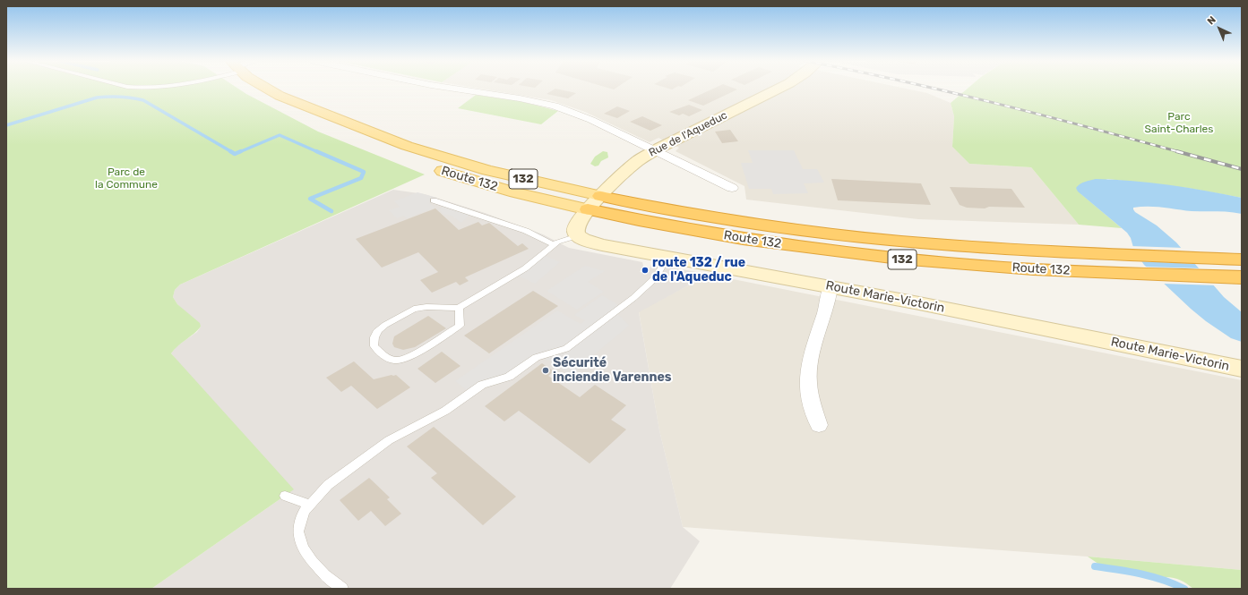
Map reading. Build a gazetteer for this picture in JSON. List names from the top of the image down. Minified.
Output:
{"streets":{"highway":["Route 132","132"],"street":["Rue de l'Aqueduc","Route Marie-Victorin"]},"crossings":[["Rue de l'Aqueduc","Route 132"]],"parks":["Parc Saint-Charles","Parc de la Commune"],"places":["route 132 / rue de l'Aqueduc","Sécurité inciendie Varennes"],"north":"top left"}
